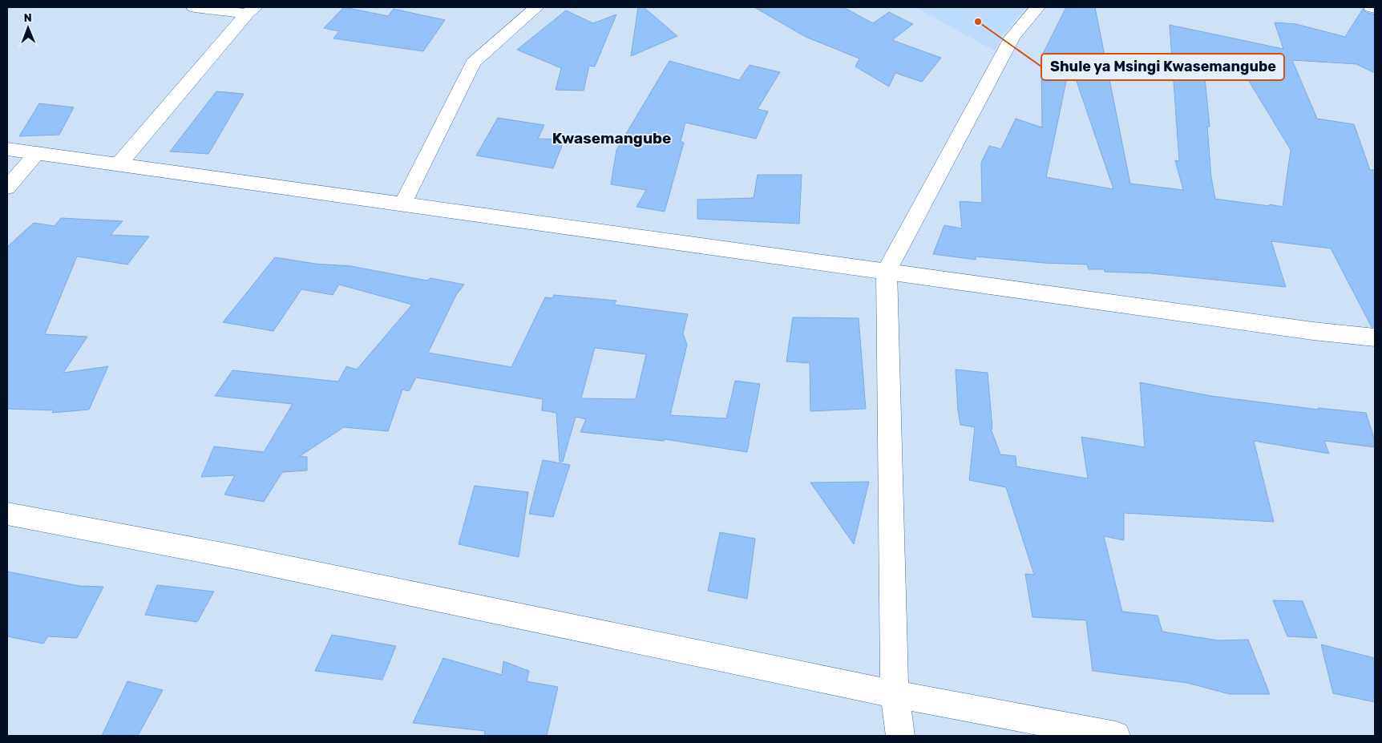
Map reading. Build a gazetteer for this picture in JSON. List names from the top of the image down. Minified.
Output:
{"districts":["Kwasemangube"],"places":["Shule ya Msingi Kwasemangube"],"north":"top"}
